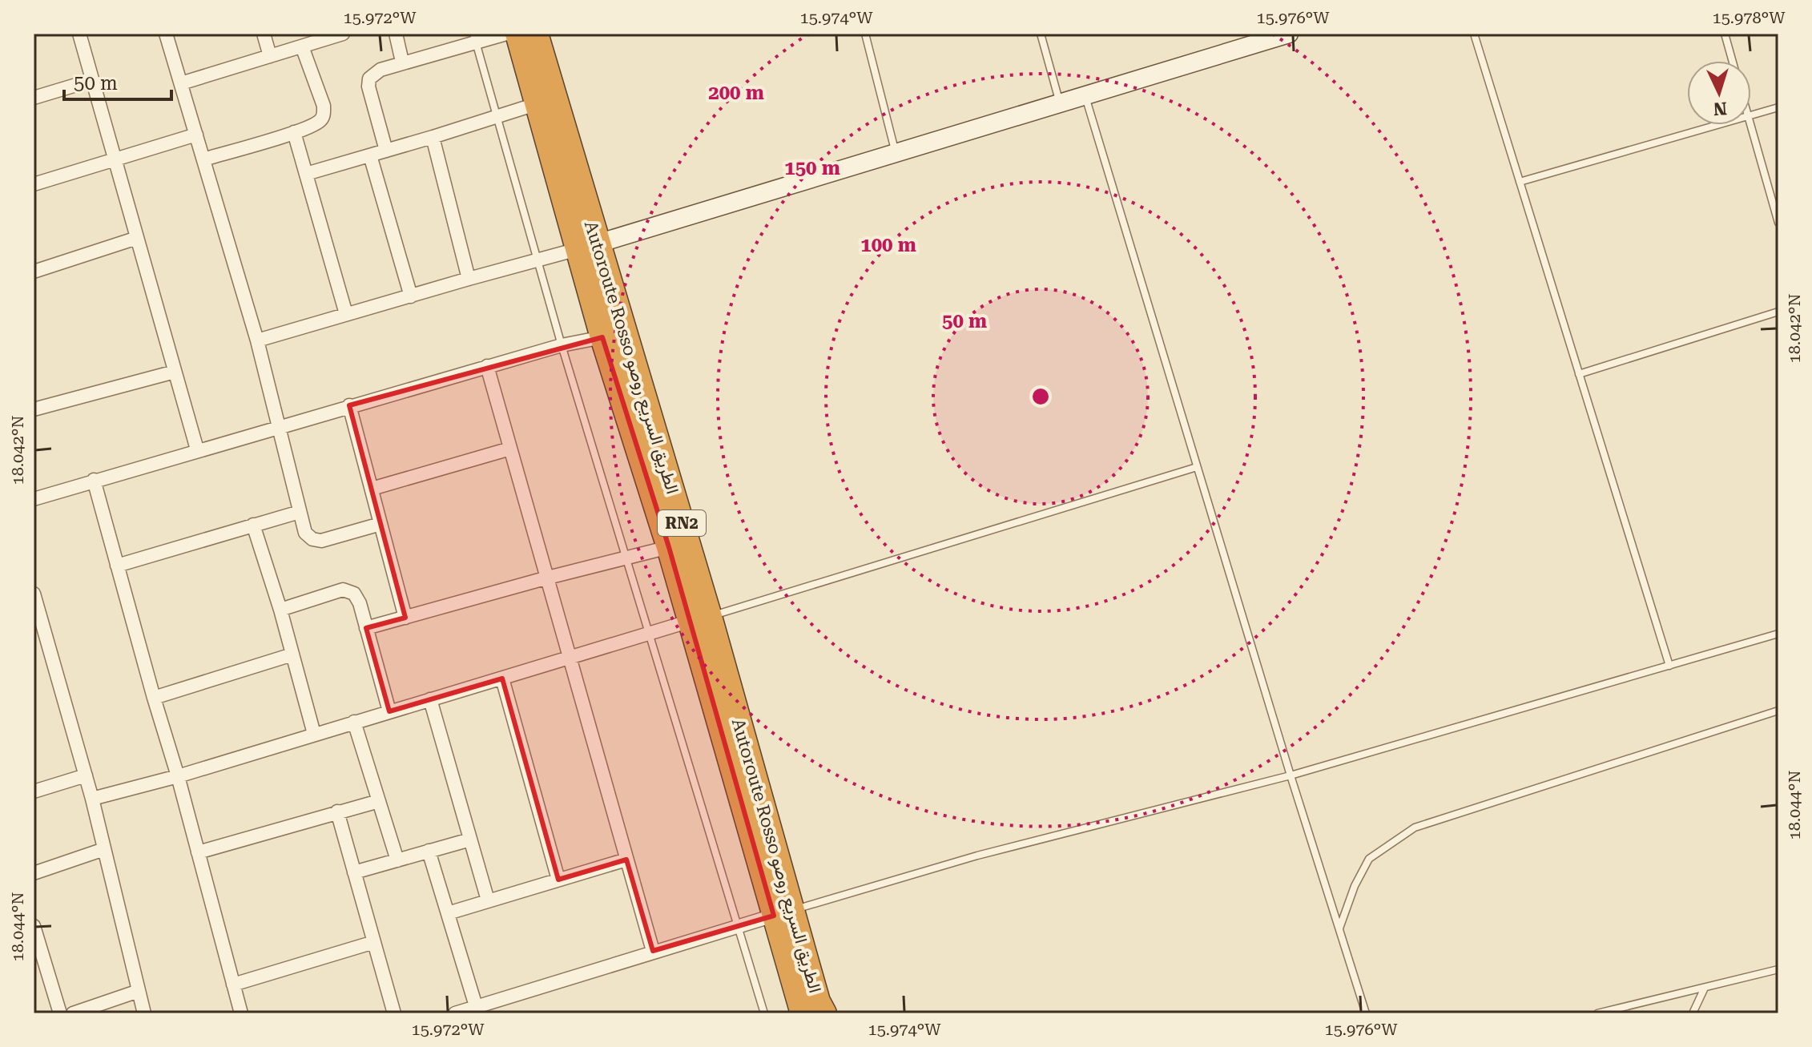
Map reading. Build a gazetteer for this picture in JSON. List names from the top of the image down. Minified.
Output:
{"streets":{"highway":["Autoroute Rosso الطريق السريع روصو","RN2"]},"scale_bar":"50 m","north":"bottom","coordinates":["15.972°W","15.974°W","15.976°W","15.978°W","18.042°N","18.044°N"],"rings":["200 m","150 m","100 m","50 m"]}
